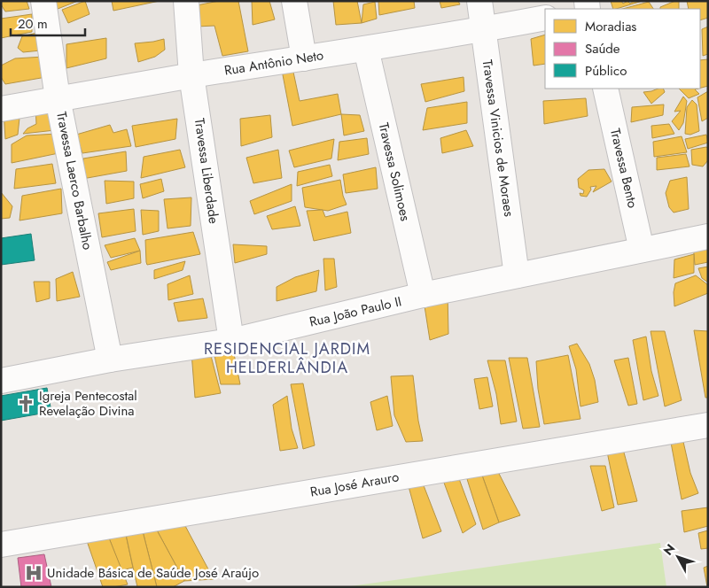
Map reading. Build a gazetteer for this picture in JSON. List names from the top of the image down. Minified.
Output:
{"streets":{"street":["Rua Antônio Neto","Travessa Vinicios de Moraes","Travessa Bento","Travessa Liberdade","Travessa Solimoes","Travessa Laerco Barbalho","Rua João Paulo II","Rua José Arauro"]},"crossings":[["Rua Antônio Neto","Travessa Vinicios de Moraes"],["Rua Antônio Neto","Travessa Liberdade"],["Rua Antônio Neto","Travessa Solimoes"],["Rua Antônio Neto","Travessa Laerco Barbalho"],["Travessa Vinicios de Moraes","Rua João Paulo II"],["Travessa Bento","Rua João Paulo II"],["Travessa Liberdade","Rua João Paulo II"],["Travessa Solimoes","Rua João Paulo II"],["Travessa Laerco Barbalho","Rua João Paulo II"]],"districts":["RESIDENCIAL JARDIM HELDERLÂNDIA"],"places":{"church":["Igreja Pentecostal Revelação Divina"],"hospital":["Unidade Básica de Saúde José Araújo"]},"legend":["Moradias","Saúde","Público"],"scale_bar":"20 m","north":"top left"}
